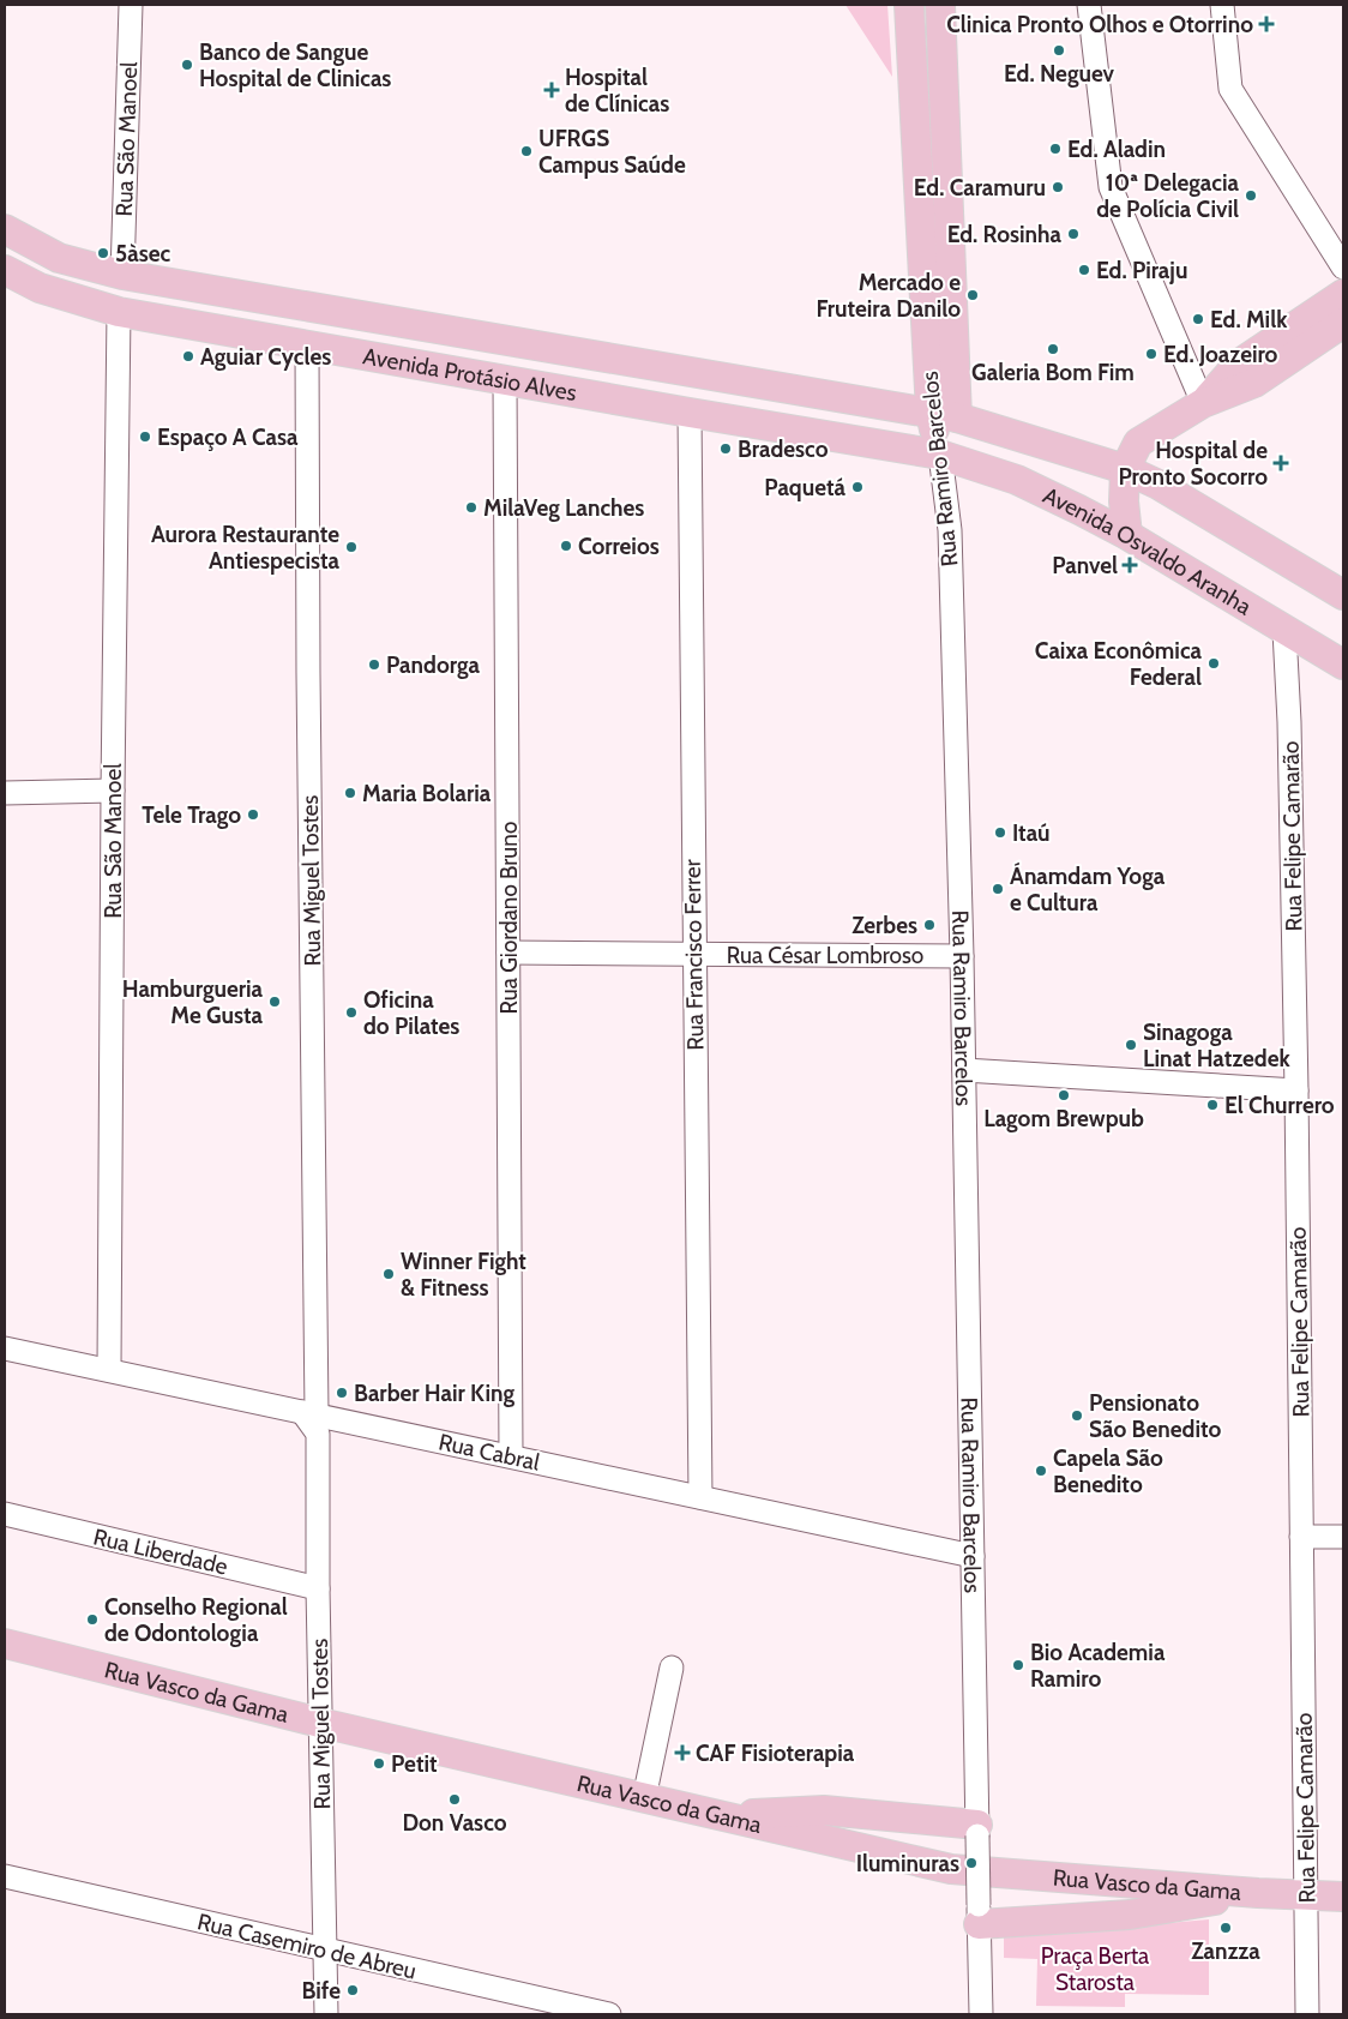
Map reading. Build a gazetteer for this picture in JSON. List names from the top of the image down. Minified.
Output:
{"streets":{"main road":["Avenida Protásio Alves","Rua Ramiro Barcelos","Avenida Osvaldo Aranha","Rua Vasco da Gama"],"street":["Rua São Manoel","Rua Felipe Camarão","Rua Miguel Tostes","Rua Giordano Bruno","Rua Francisco Ferrer","Rua César Lombroso","Rua Cabral","Rua Liberdade","Rua Casemiro de Abreu"]},"crossings":[["Rua São Manoel","Avenida Protásio Alves"],["Rua São Manoel","Rua Cabral"],["Avenida Protásio Alves","Rua Ramiro Barcelos"],["Avenida Protásio Alves","Avenida Osvaldo Aranha"],["Avenida Protásio Alves","Rua Miguel Tostes"],["Avenida Protásio Alves","Rua Giordano Bruno"],["Avenida Protásio Alves","Rua Francisco Ferrer"],["Rua Ramiro Barcelos","Avenida Osvaldo Aranha"],["Rua Ramiro Barcelos","Rua César Lombroso"],["Rua Ramiro Barcelos","Rua Cabral"],["Avenida Osvaldo Aranha","Rua Felipe Camarão"],["Rua Felipe Camarão","Rua Vasco da Gama"],["Rua Miguel Tostes","Rua Cabral"],["Rua Miguel Tostes","Rua Liberdade"],["Rua Miguel Tostes","Rua Vasco da Gama"],["Rua Miguel Tostes","Rua Casemiro de Abreu"],["Rua Giordano Bruno","Rua César Lombroso"],["Rua Giordano Bruno","Rua Cabral"],["Rua Francisco Ferrer","Rua César Lombroso"],["Rua Francisco Ferrer","Rua Cabral"]],"parks":["Praça Berta Starosta"],"places":{"health":["Clinica Pronto Olhos e Otorrino","Hospital de Clínicas","Hospital de Pronto Socorro","Panvel","CAF Fisioterapia"],"other":["Ed. Neguev","Banco de Sangue Hospital de Clinicas","Ed. Aladin","UFRGS Campus Saúde","Ed. Caramuru","10ª Delegacia de Polícia Civil","Ed. Rosinha","5àsec","Ed. Piraju","Mercado e Fruteira Danilo","Ed. Milk","Galeria Bom Fim","Ed. Joazeiro","Aguiar Cycles","Espaço A Casa","Bradesco","Paquetá","MilaVeg Lanches","Correios","Aurora Restaurante Antiespecista","Caixa Econômica Federal","Pandorga","Maria Bolaria","Tele Trago","Itaú","Ánamdam Yoga e Cultura","Zerbes","Hamburgueria Me Gusta","Oficina do Pilates","Sinagoga Linat Hatzedek","Lagom Brewpub","El Churrero","Winner Fight & Fitness","Barber Hair King","Pensionato São Benedito","Capela São Benedito","Conselho Regional de Odontologia","Bio Academia Ramiro","Petit","Don Vasco","Iluminuras","Zanzza","Bife"]}}
